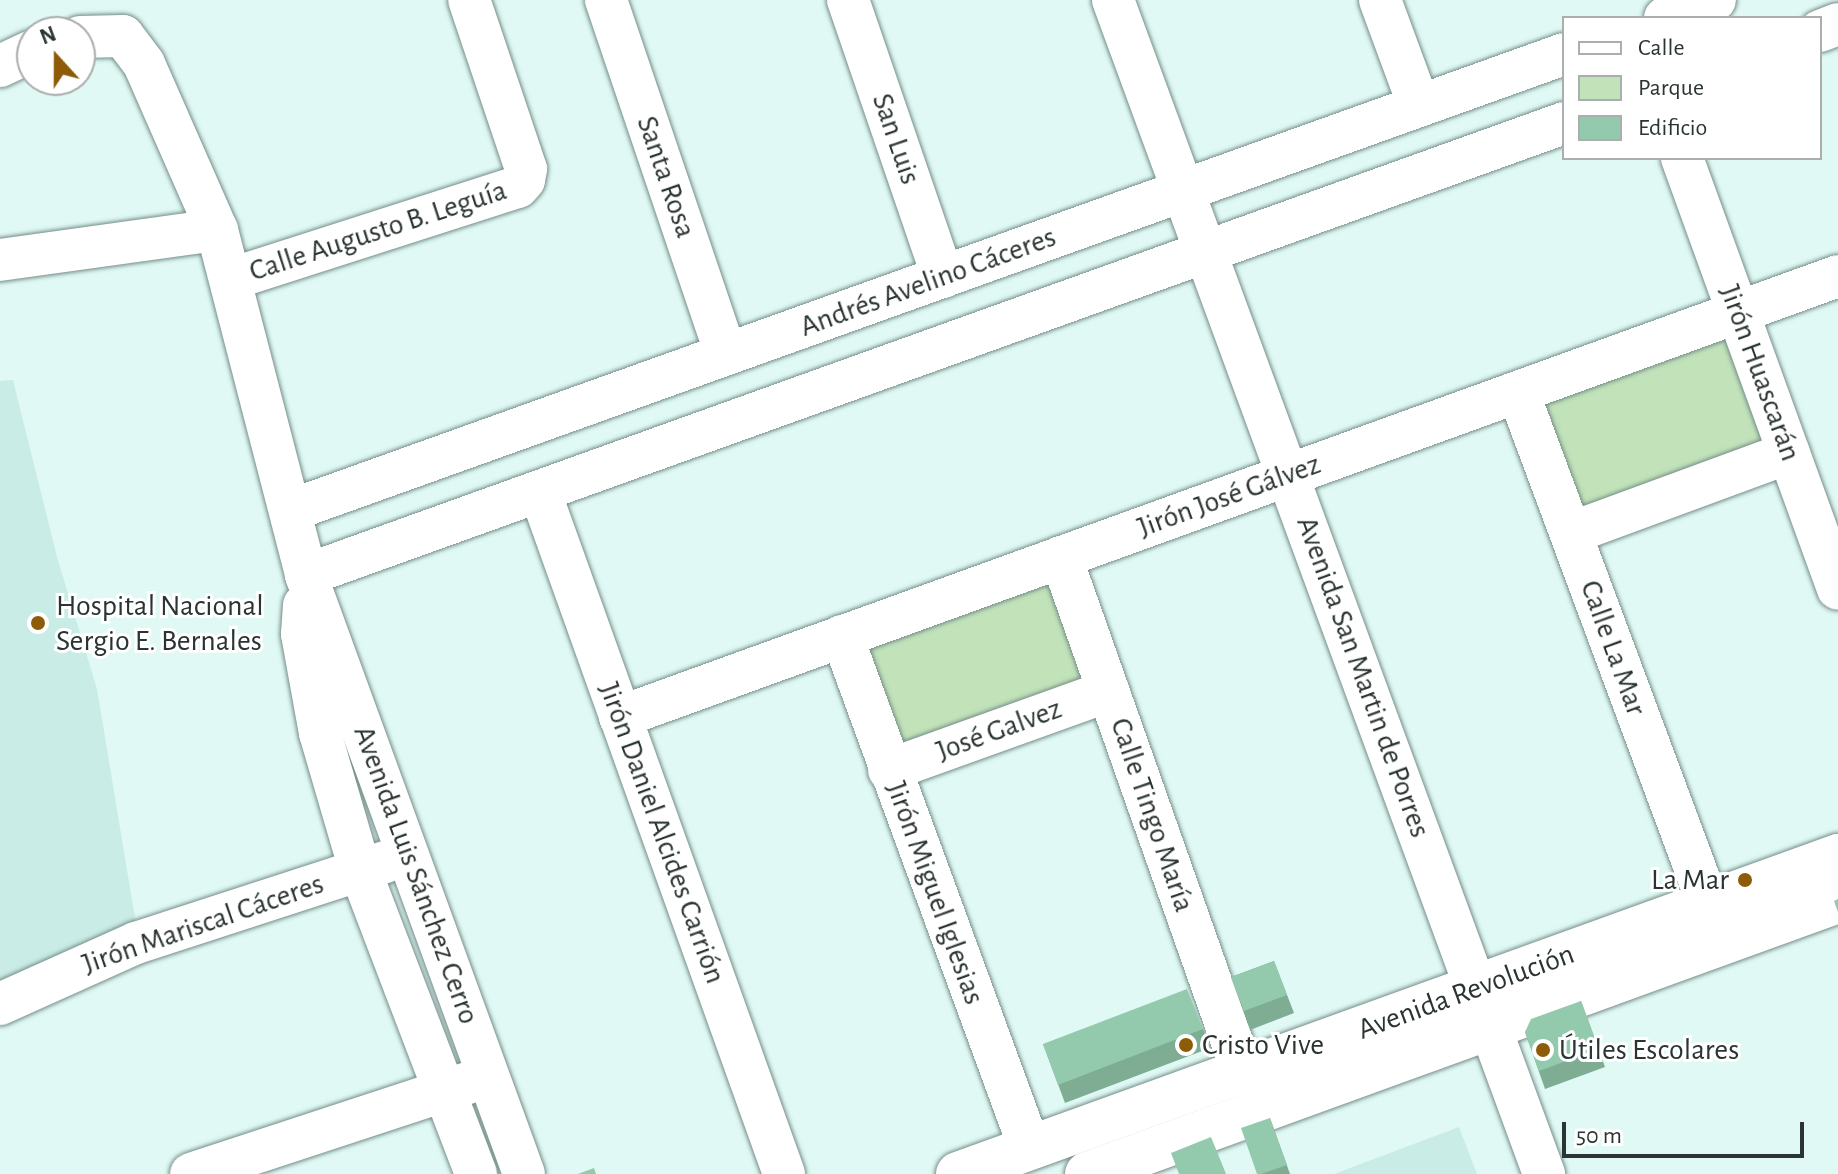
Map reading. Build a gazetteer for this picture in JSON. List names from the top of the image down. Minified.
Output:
{"streets":{"main road":["Avenida Revolución"],"street":["San Luis","Santa Rosa","Calle Augusto B. Leguía","Andrés Avelino Cáceres","Jirón Huascarán","Jirón José Gálvez","Calle La Mar","Avenida San Martin de Porres","José Galvez","Calle Tingo María","Jirón Daniel Alcides Carrión","Avenida Luis Sánchez Cerro","Jirón Miguel Iglesias","Jirón Mariscal Cáceres"]},"crossings":[["San Luis","Andrés Avelino Cáceres"],["Santa Rosa","Andrés Avelino Cáceres"],["Calle Augusto B. Leguía","Avenida Luis Sánchez Cerro"],["Andrés Avelino Cáceres","Avenida San Martin de Porres"],["Andrés Avelino Cáceres","Avenida Luis Sánchez Cerro"],["Jirón Huascarán","Jirón José Gálvez"],["Jirón José Gálvez","Calle La Mar"],["Jirón José Gálvez","Avenida San Martin de Porres"],["Jirón José Gálvez","Calle Tingo María"],["Jirón José Gálvez","Jirón Daniel Alcides Carrión"],["Jirón José Gálvez","Jirón Miguel Iglesias"],["Calle La Mar","Avenida Revolución"],["Avenida San Martin de Porres","Avenida Revolución"],["José Galvez","Calle Tingo María"],["José Galvez","Jirón Miguel Iglesias"],["Calle Tingo María","Avenida Revolución"],["Avenida Luis Sánchez Cerro","Jirón Mariscal Cáceres"],["Jirón Miguel Iglesias","Avenida Revolución"]],"places":["Hospital Nacional Sergio E. Bernales","La Mar","Cristo Vive","Útiles Escolares"],"legend":["Calle","Parque","Edificio"],"scale_bar":"50 m","north":"top"}
